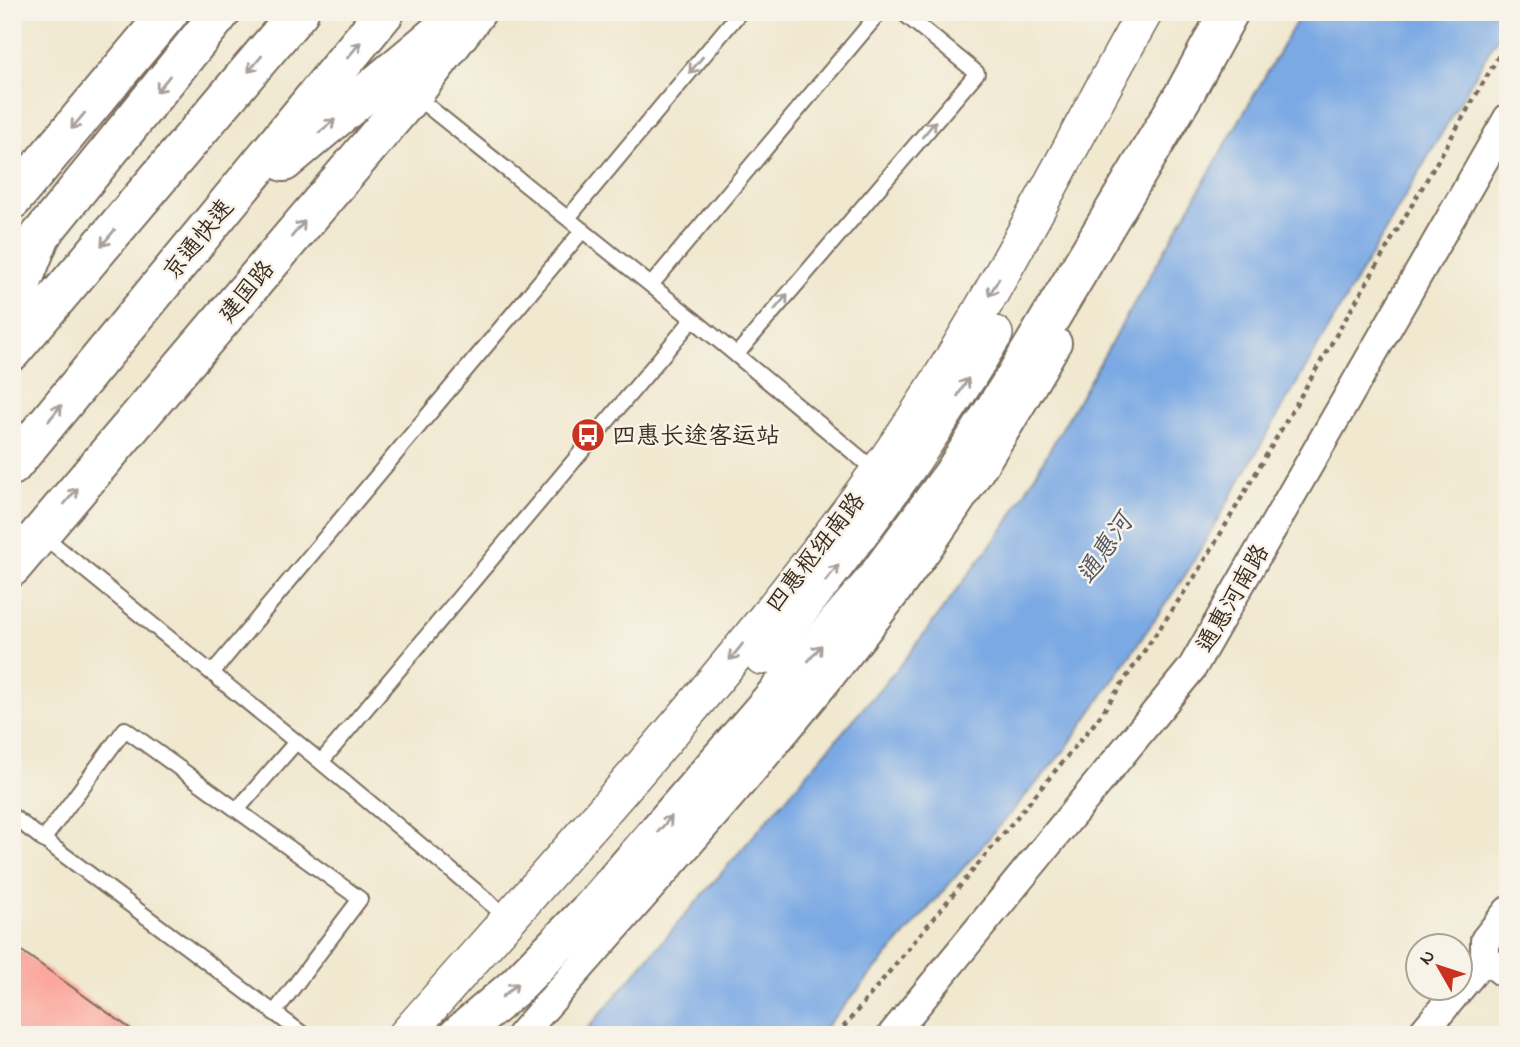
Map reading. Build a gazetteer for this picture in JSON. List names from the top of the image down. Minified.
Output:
{"streets":{"main road":["京通快速","建国路"],"street":["四惠枢纽南路","通惠河南路"]},"water":["通惠河"],"places":{"bus stop":["四惠长途客运站"]},"north":"top left"}
